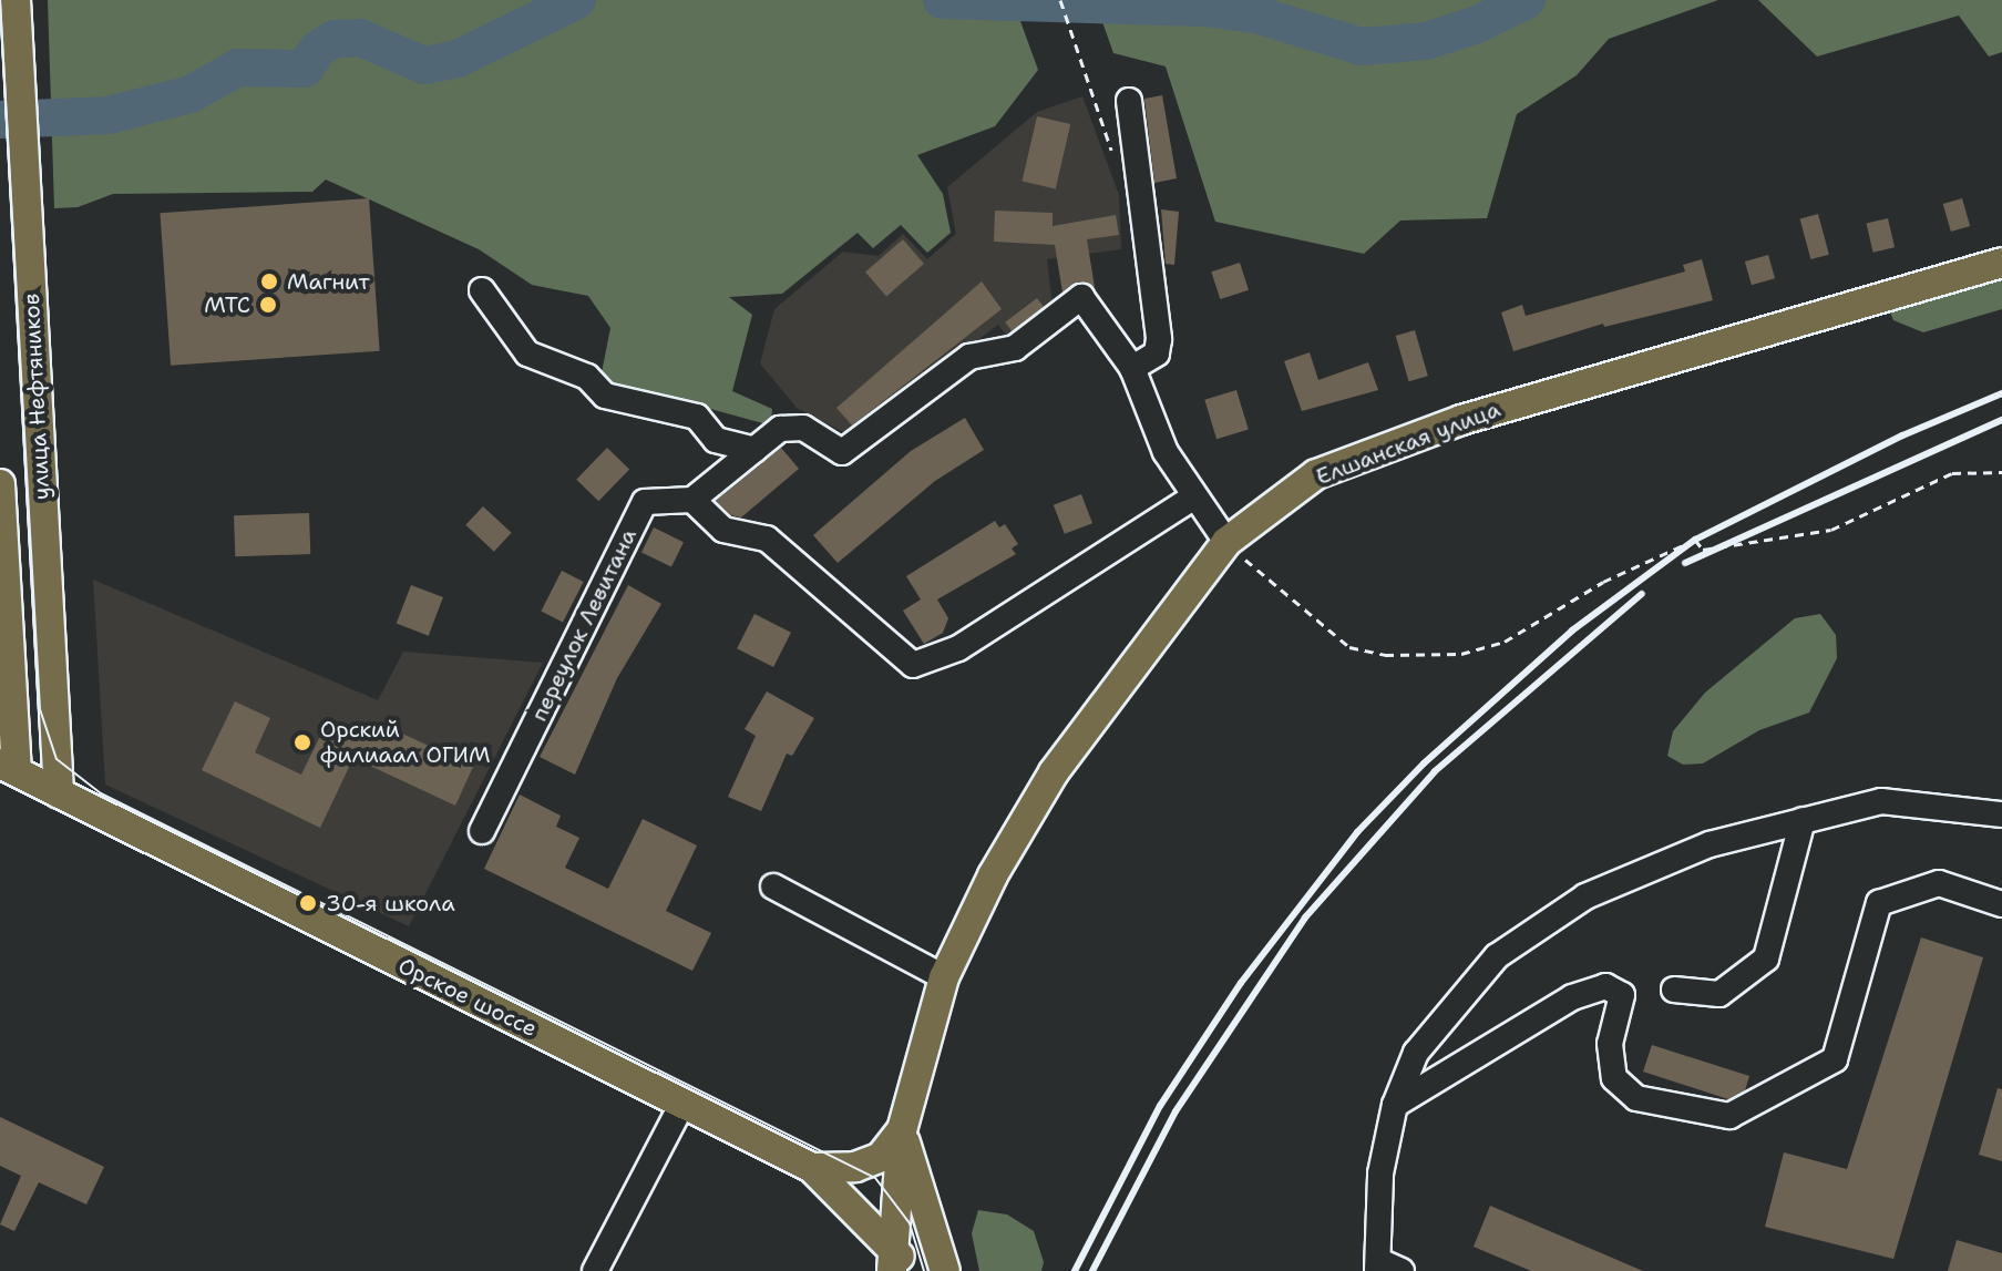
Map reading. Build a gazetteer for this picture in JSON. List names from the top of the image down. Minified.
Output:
{"streets":{"main road":["улица Нефтяников","Елшанская улица","Орское шоссе"],"street":["переулок Левитана"]},"crossings":[["улица Нефтяников","Орское шоссе"],["Елшанская улица","Орское шоссе"]],"places":["Магнит","МТС","Орский филиаал ОГИМ","30-я школа"]}
